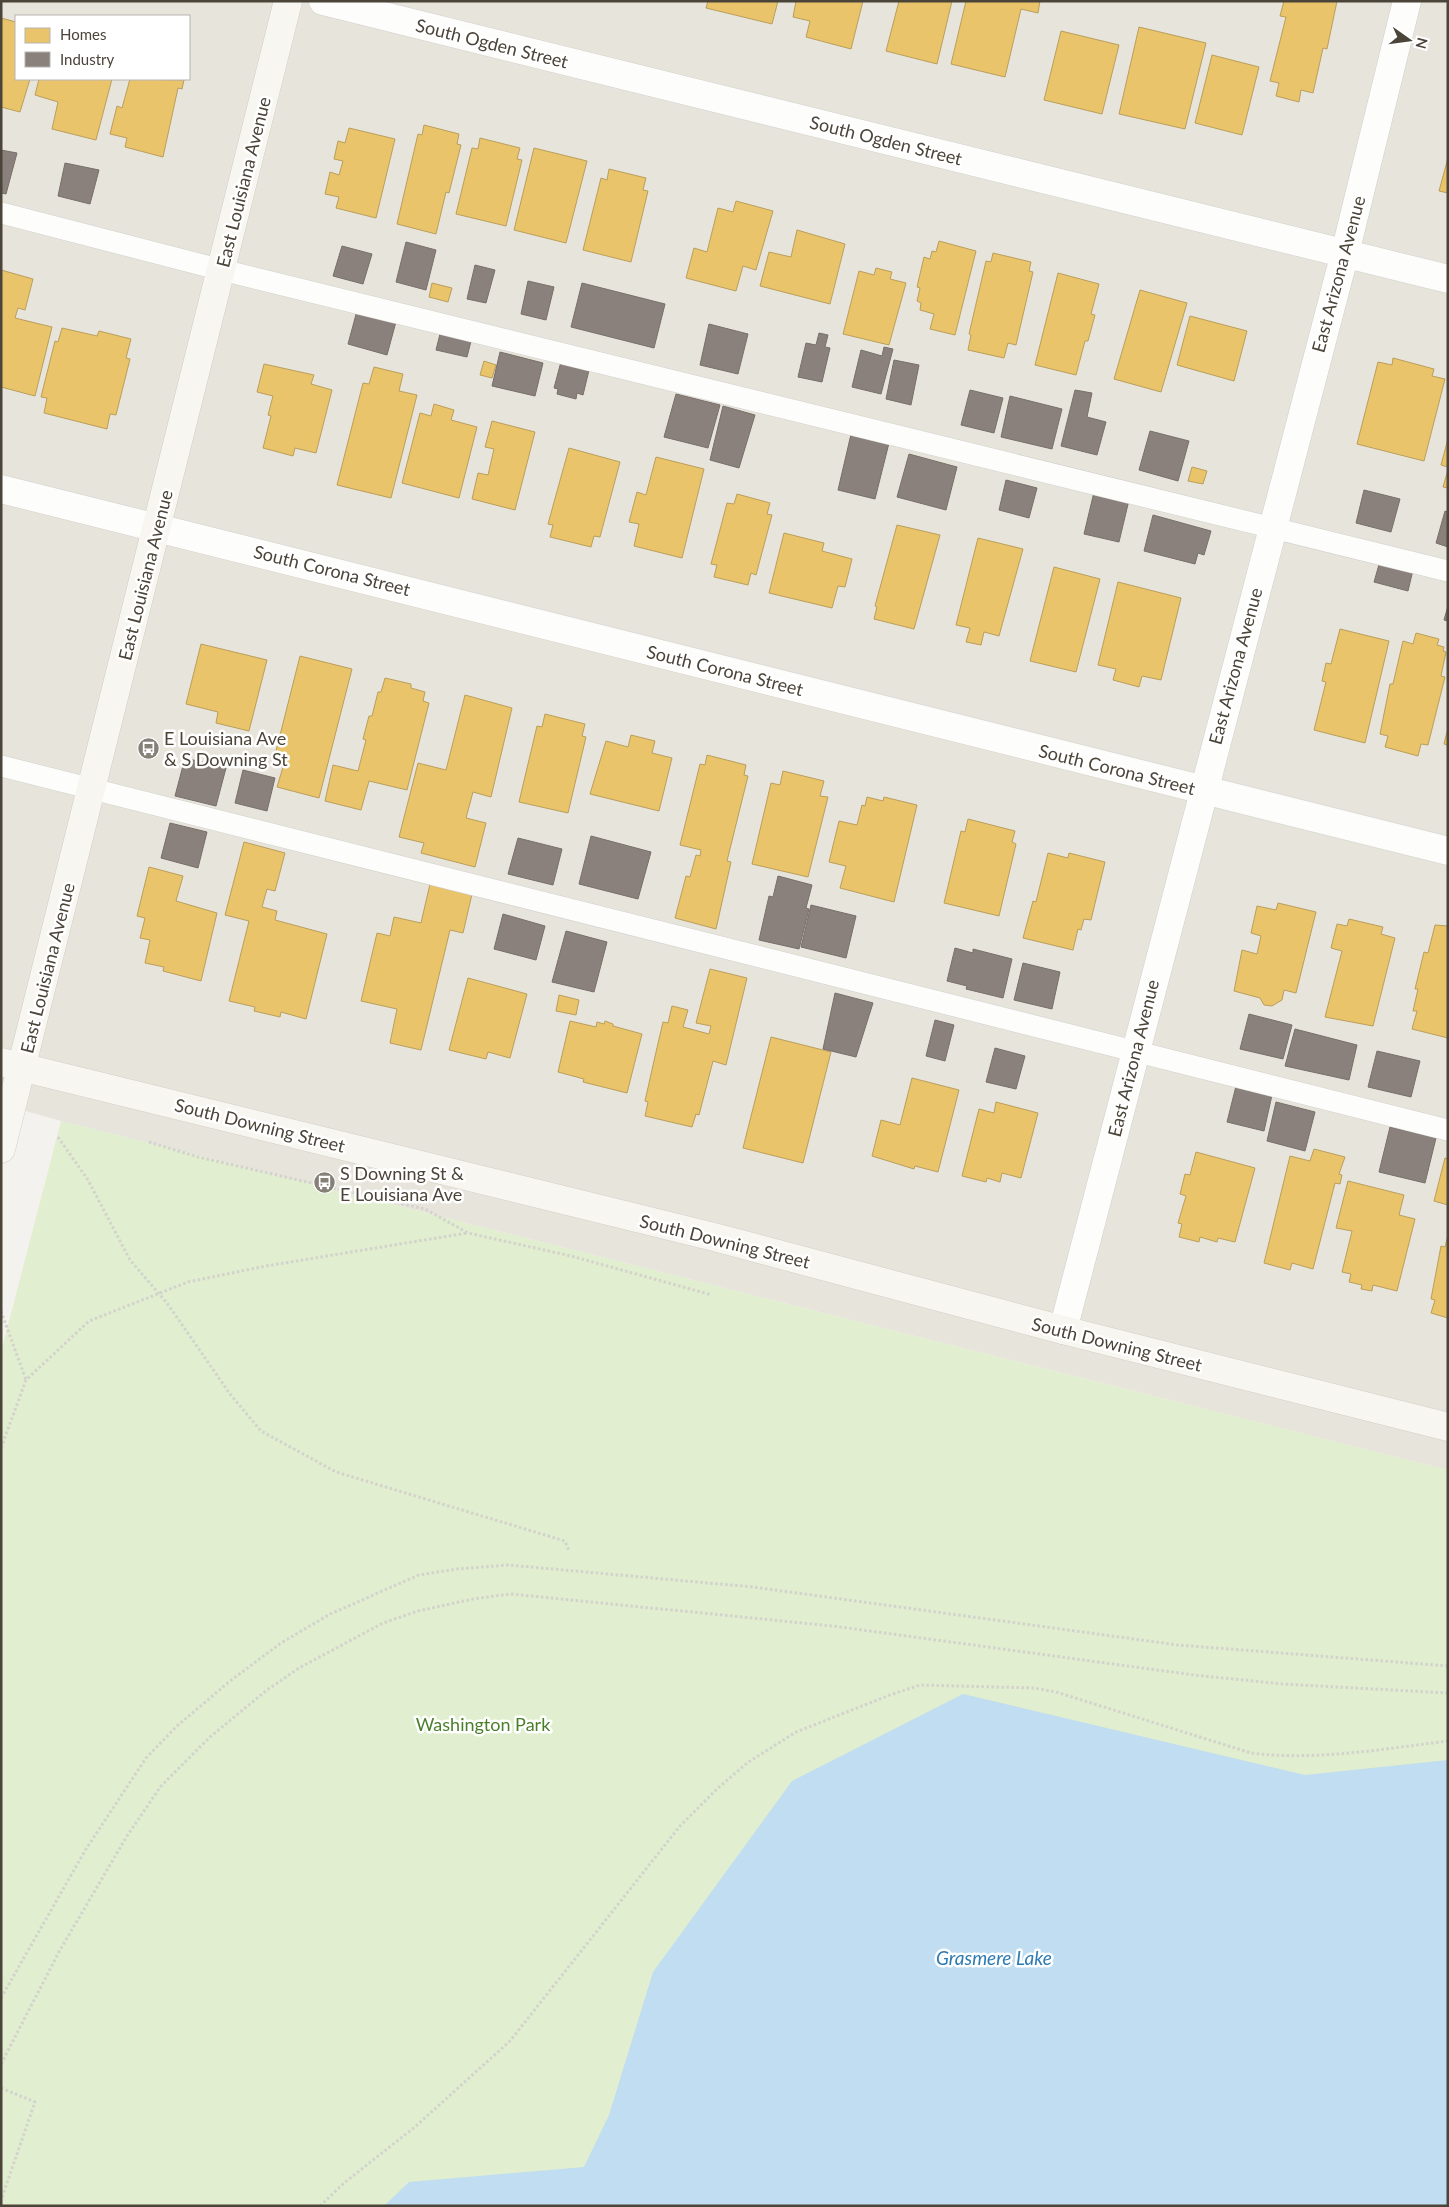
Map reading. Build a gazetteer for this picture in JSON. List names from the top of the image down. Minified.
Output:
{"streets":{"main road":["East Louisiana Avenue","South Downing Street"],"street":["South Ogden Street","East Arizona Avenue","South Corona Street"]},"crossings":[["South Ogden Street","East Arizona Avenue"],["East Louisiana Avenue","South Corona Street"],["East Louisiana Avenue","South Downing Street"],["East Arizona Avenue","South Corona Street"],["East Arizona Avenue","South Downing Street"]],"water":["Grasmere Lake"],"parks":["Washington Park"],"places":{"bus stop":["E Louisiana Ave & S Downing St","S Downing St & E Louisiana Ave"]},"legend":["Homes","Industry"],"north":"right"}
